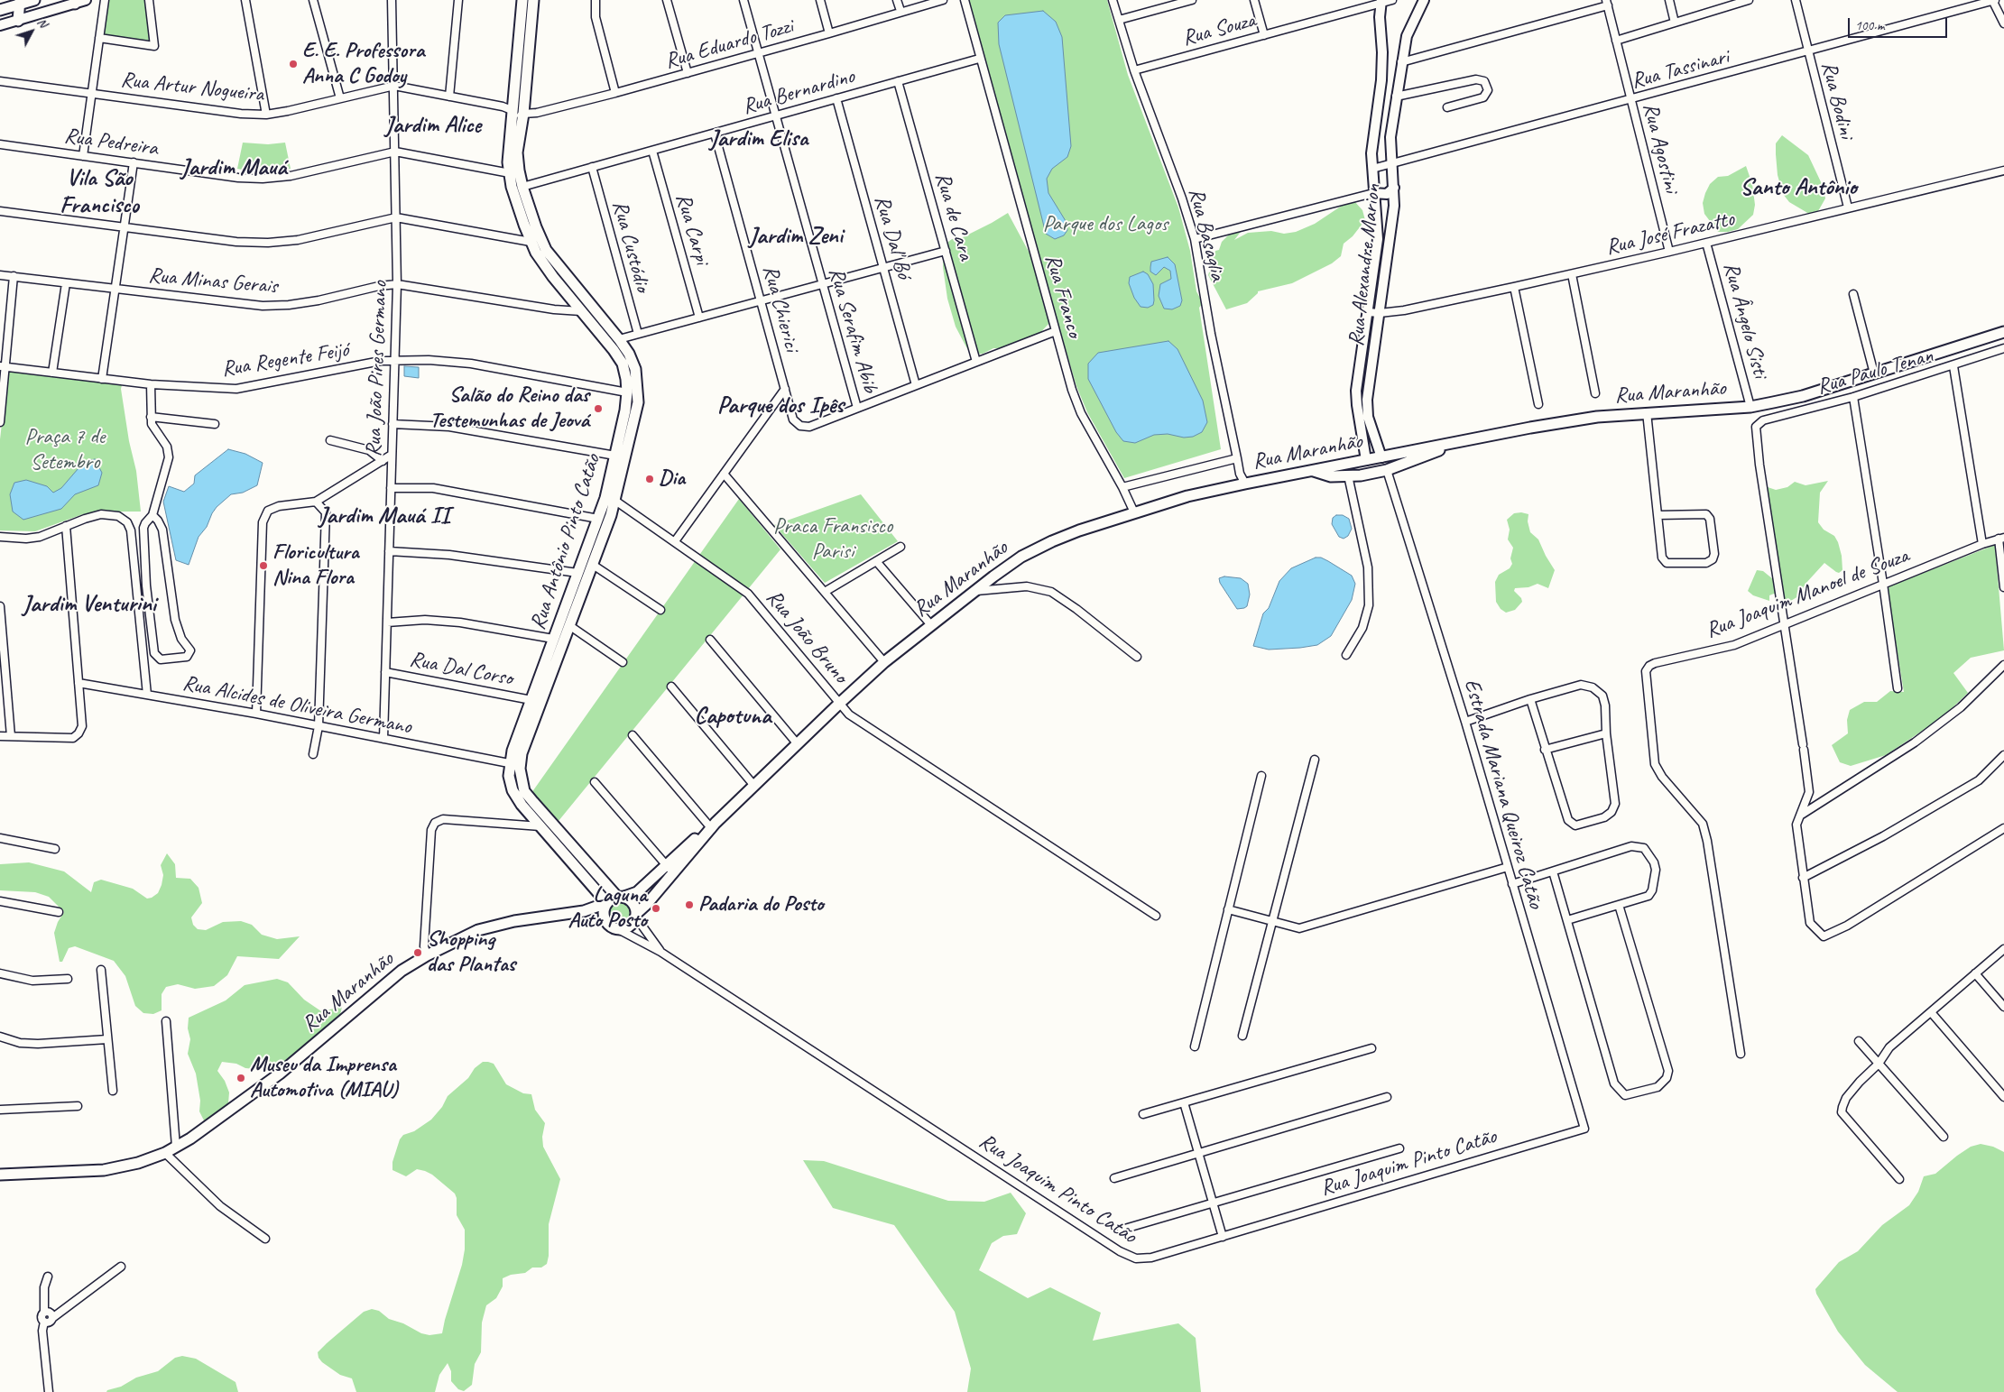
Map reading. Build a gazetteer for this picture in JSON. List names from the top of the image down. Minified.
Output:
{"streets":{"main road":["Rua Maranhão","Rua Antônio Pinto Catão"],"street":["Rua Souza","Rua Eduardo Tozzi","Rua Tassinari","Rua Artur Nogueira","Rua Bernardino","Rua Bodini","Rua Pedreira","Rua Agostini","Rua de Cara","Rua Carpi","Rua José Frazatto","Rua Basaglia","Rua Dal' Bó","Rua Custódio","Rua Alexandre Marion","Rua Minas Gerais","Rua Franco","Rua Chierici","Rua Ângelo Sisti","Rua Serafim Abib","Rua Regente Feijó","Rua João Pires Germano","Rua Paulo Tenan","Rua Joaquim Manoel de Souza","Rua João Bruno","Rua Dal Corso","Rua Alcides de Oliveira Germano","Estrada Mariana Queiroz Catão","Rua Joaquim Pinto Catão"]},"crossings":[["Rua Souza","Rua Basaglia"],["Rua Souza","Rua Alexandre Marion"],["Rua Eduardo Tozzi","Rua Artur Nogueira"],["Rua Eduardo Tozzi","Rua Serafim Abib"],["Rua Eduardo Tozzi","Rua Antônio Pinto Catão"],["Rua Tassinari","Rua Bodini"],["Rua Tassinari","Rua Agostini"],["Rua Tassinari","Rua Alexandre Marion"],["Rua Artur Nogueira","Rua João Pires Germano"],["Rua Artur Nogueira","Rua Antônio Pinto Catão"],["Rua Bernardino","Rua de Cara"],["Rua Bernardino","Rua Carpi"],["Rua Bernardino","Rua Dal' Bó"],["Rua Bernardino","Rua Custódio"],["Rua Bernardino","Rua Franco"],["Rua Bernardino","Rua Chierici"],["Rua Bernardino","Rua Serafim Abib"],["Rua Bernardino","Rua Antônio Pinto Catão"],["Rua Bodini","Rua José Frazatto"],["Rua Pedreira","Rua João Pires Germano"],["Rua Pedreira","Rua Antônio Pinto Catão"],["Rua Agostini","Rua José Frazatto"],["Rua de Cara","Rua Chierici"],["Rua José Frazatto","Rua Alexandre Marion"],["Rua José Frazatto","Rua Ângelo Sisti"],["Rua Basaglia","Rua Maranhão"],["Rua Dal' Bó","Rua Chierici"],["Rua Alexandre Marion","Rua Maranhão"],["Rua Minas Gerais","Rua João Pires Germano"],["Rua Minas Gerais","Rua Antônio Pinto Catão"],["Rua Franco","Rua Chierici"],["Rua Franco","Rua Maranhão"],["Rua Chierici","Rua Serafim Abib"],["Rua Ângelo Sisti","Rua Maranhão"],["Rua Regente Feijó","Rua João Pires Germano"],["Rua Regente Feijó","Rua Antônio Pinto Catão"],["Rua João Pires Germano","Rua Dal Corso"],["Rua João Pires Germano","Rua Alcides de Oliveira Germano"],["Rua Paulo Tenan","Rua Joaquim Manoel de Souza"],["Rua Maranhão","Rua Antônio Pinto Catão"],["Rua Maranhão","Rua João Bruno"],["Rua Maranhão","Rua Joaquim Pinto Catão"],["Rua Antônio Pinto Catão","Rua João Bruno"],["Rua Antônio Pinto Catão","Rua Dal Corso"],["Rua Antônio Pinto Catão","Rua Alcides de Oliveira Germano"],["Rua Antônio Pinto Catão","Rua Joaquim Pinto Catão"],["Estrada Mariana Queiroz Catão","Rua Joaquim Pinto Catão"]],"districts":["Jardim Alice","Jardim Elisa","Jardim Mauá","Vila São Francisco","Santo Antônio","Jardim Zeni","Parque dos Ipês","Jardim Mauá II","Jardim Venturini","Capotuna"],"parks":["Parque dos Lagos","Praça 7 de Setembro","Praca Fransisco Parisi"],"places":["E. E. Professora Anna C Godoy","Salão do Reino das Testemunhas de Jeová","Dia","Floricultura Nina Flora","Padaria do Posto","Laguna Auto Posto","Shopping das Plantas","Museu da Imprensa Automotiva (MIAU)"],"scale_bar":"100 m","north":"top right"}
